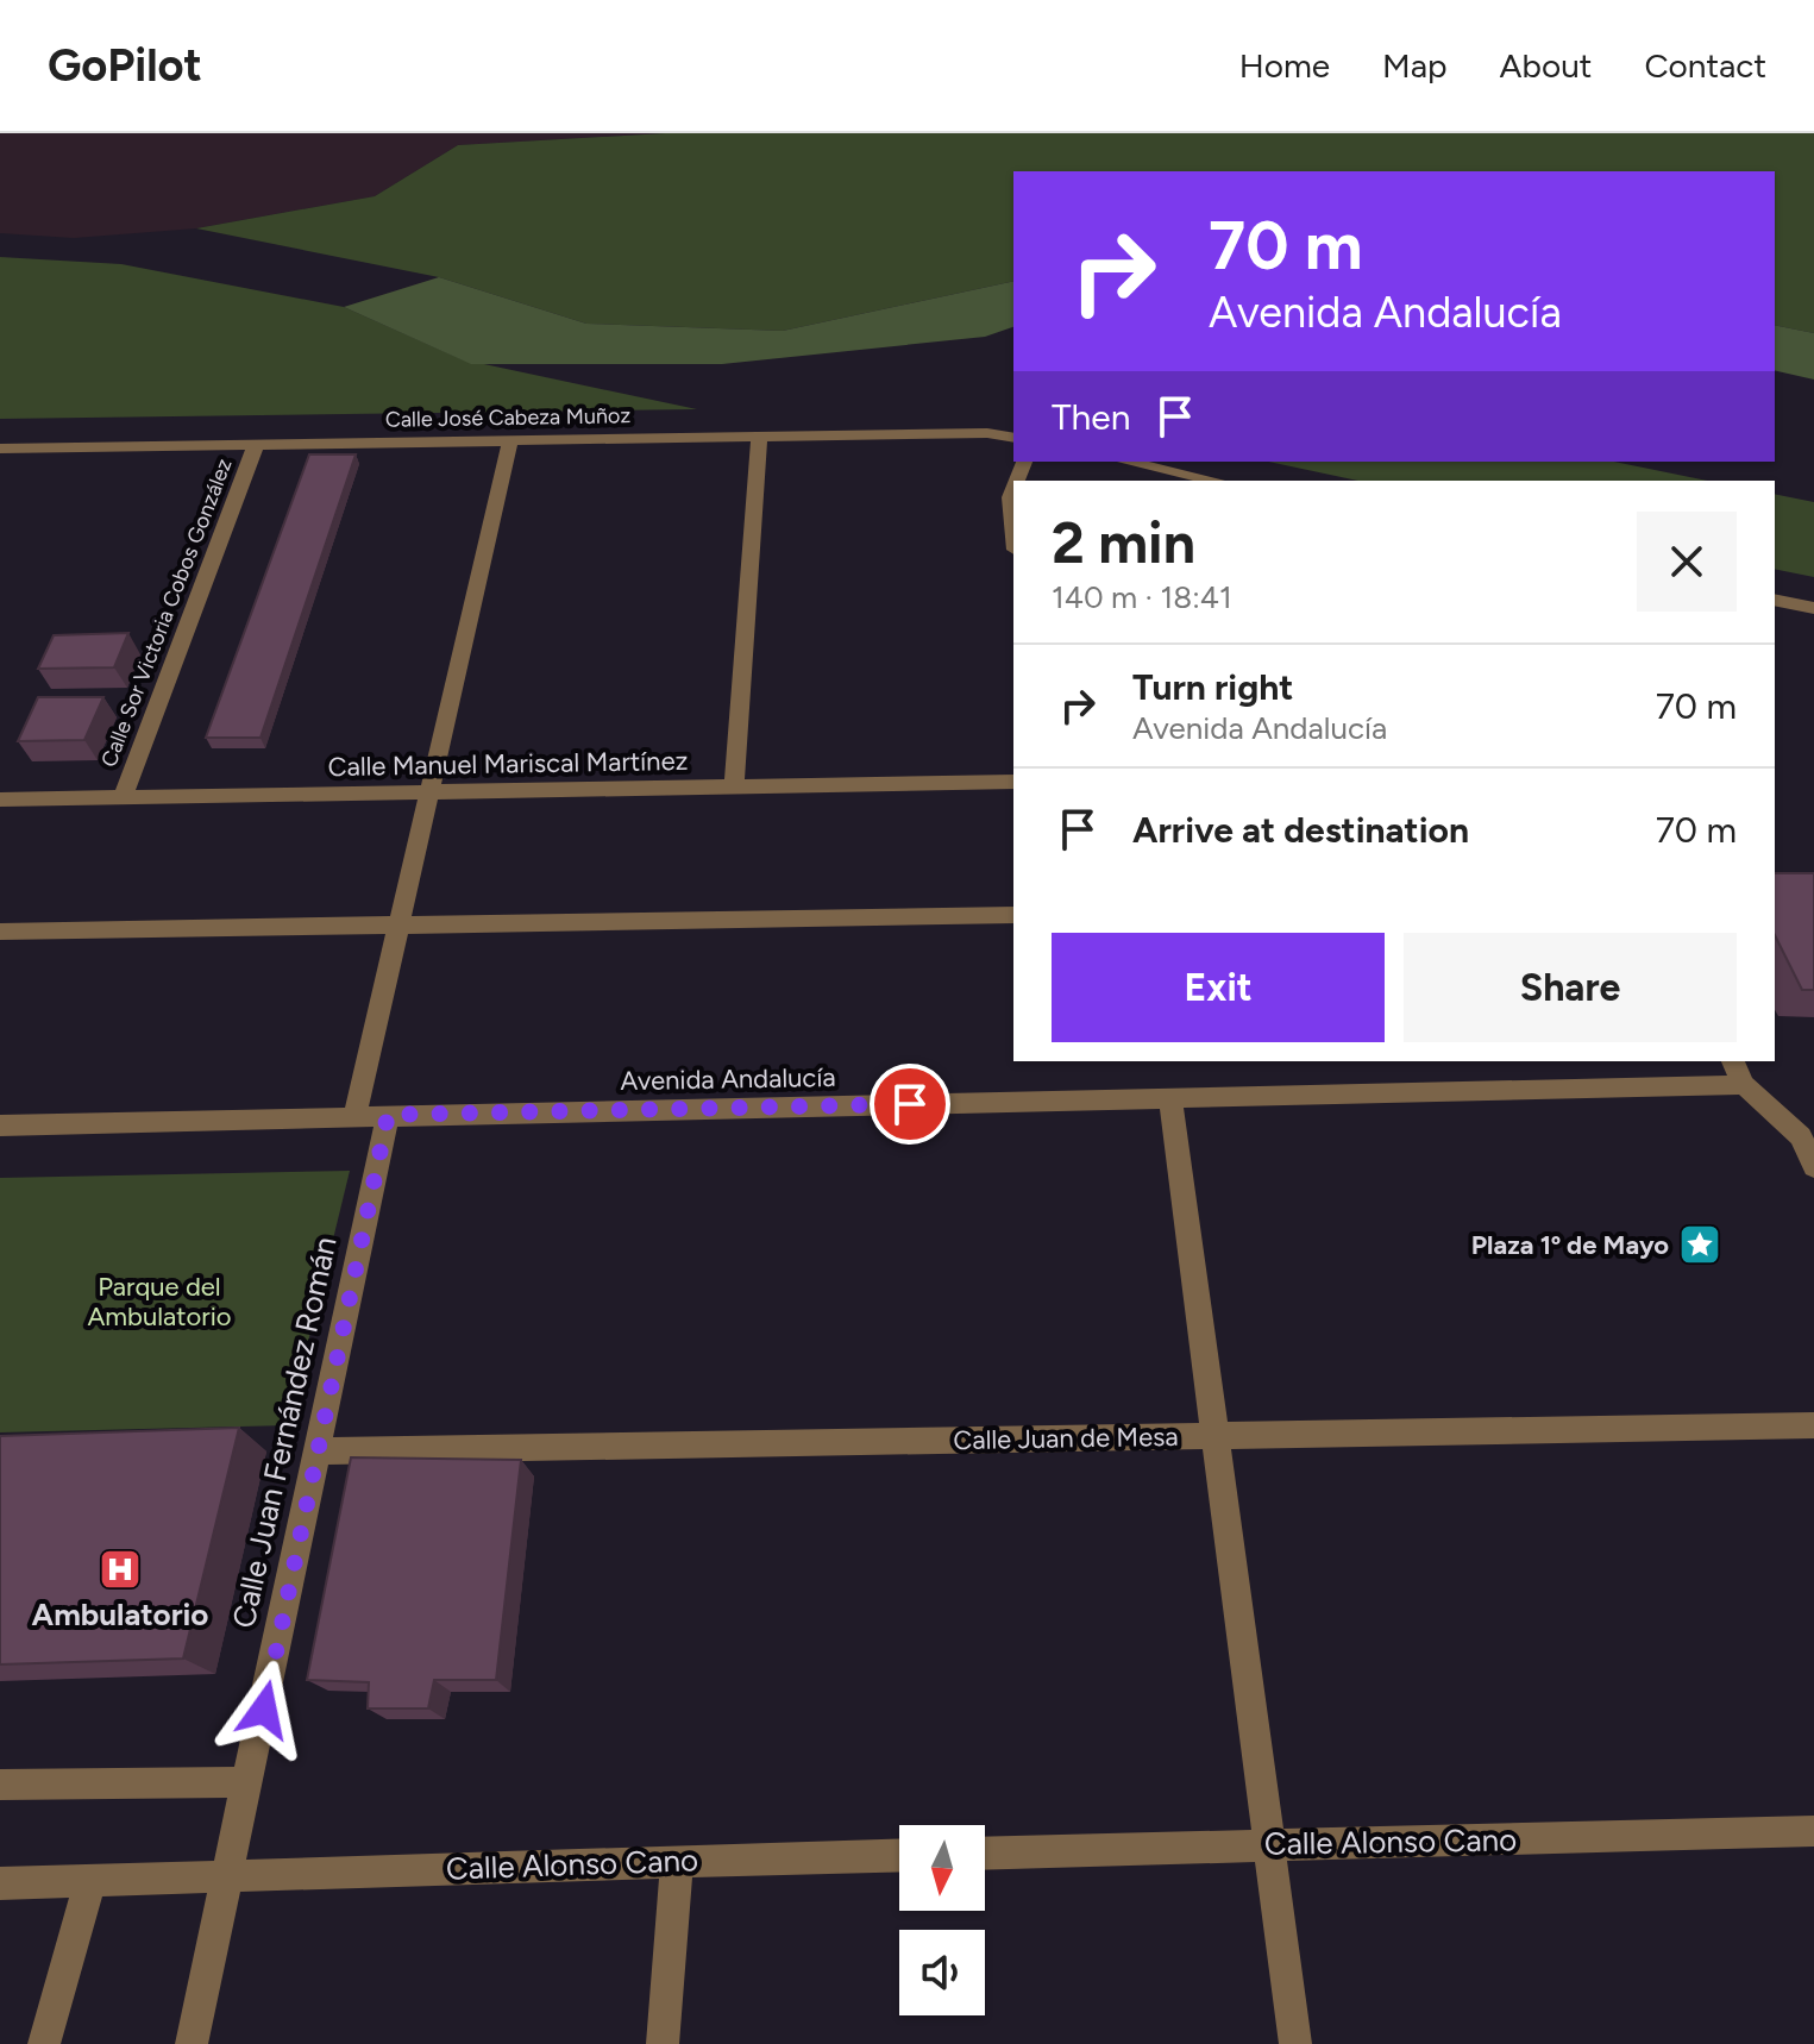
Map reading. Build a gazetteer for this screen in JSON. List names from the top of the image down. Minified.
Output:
{"streets":{"street":["Calle José Cabeza Muñoz","Calle Sor Victoria Cobos González","Calle Manuel Mariscal Martínez","Avenida Andalucía","Calle Juan Fernández Román","Calle Juan de Mesa","Calle Alonso Cano"]},"crossings":[["Calle José Cabeza Muñoz","Calle Sor Victoria Cobos González"],["Calle Sor Victoria Cobos González","Calle Manuel Mariscal Martínez"],["Avenida Andalucía","Calle Juan Fernández Román"],["Calle Juan Fernández Román","Calle Juan de Mesa"],["Calle Juan Fernández Román","Calle Alonso Cano"]],"parks":["Parque del Ambulatorio"],"places":{"place":["Plaza 1º de Mayo"],"hospital":["Ambulatorio"]},"north":"bottom","page":{"header":"GoPilot","nav":["Home","Map","About","Contact"],"turn":["70 m","Avenida Andalucía"],"then":"Then","heading":["2 min","140 m · 18:41"],"list":[{"name":"Turn right","note":"Avenida Andalucía","value":"70 m"},{"name":"Arrive at destination","value":"70 m"}],"buttons":["Exit","Share"]}}
